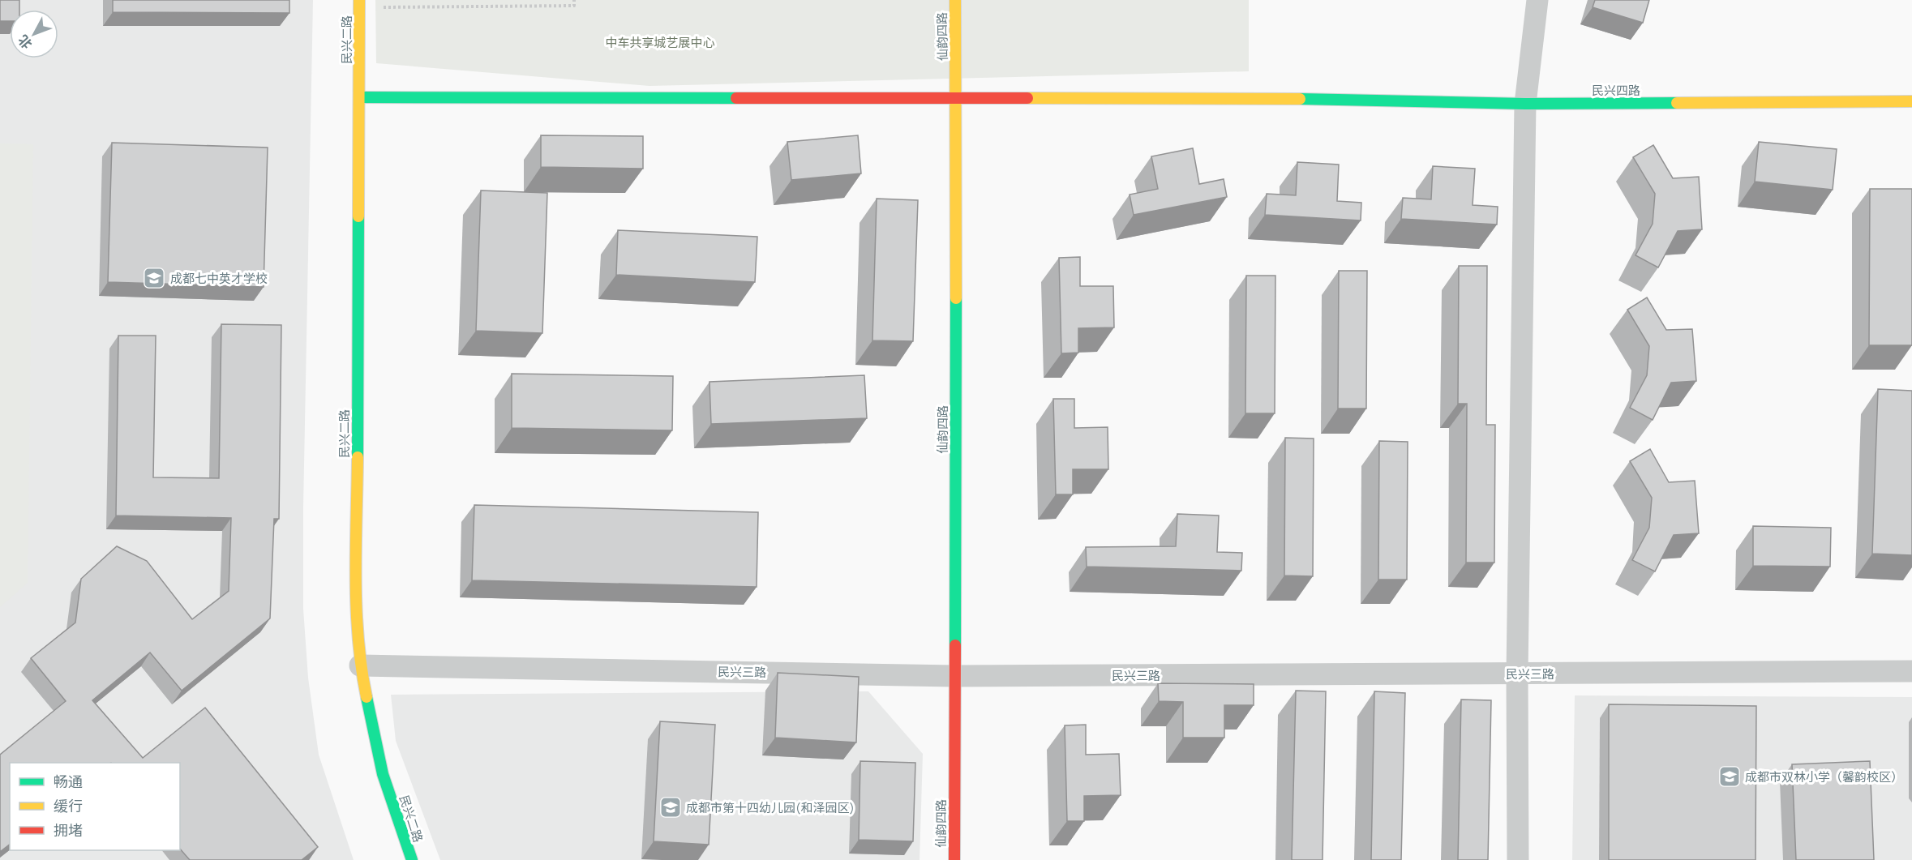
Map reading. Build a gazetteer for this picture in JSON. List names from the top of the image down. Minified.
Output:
{"streets":{"street":["仙韵四路","民兴二路","民兴四路","民兴三路"]},"crossings":[["仙韵四路","民兴四路"],["仙韵四路","民兴三路"],["民兴二路","民兴四路"],["民兴二路","民兴三路"]],"parks":["中车共享城艺展中心"],"places":{"school or university":["成都七中英才学校","成都市双林小学（馨韵校区）","成都市第十四幼儿园(和泽园区)"]},"legend":["畅通","缓行","拥堵"],"north":"bottom left"}
